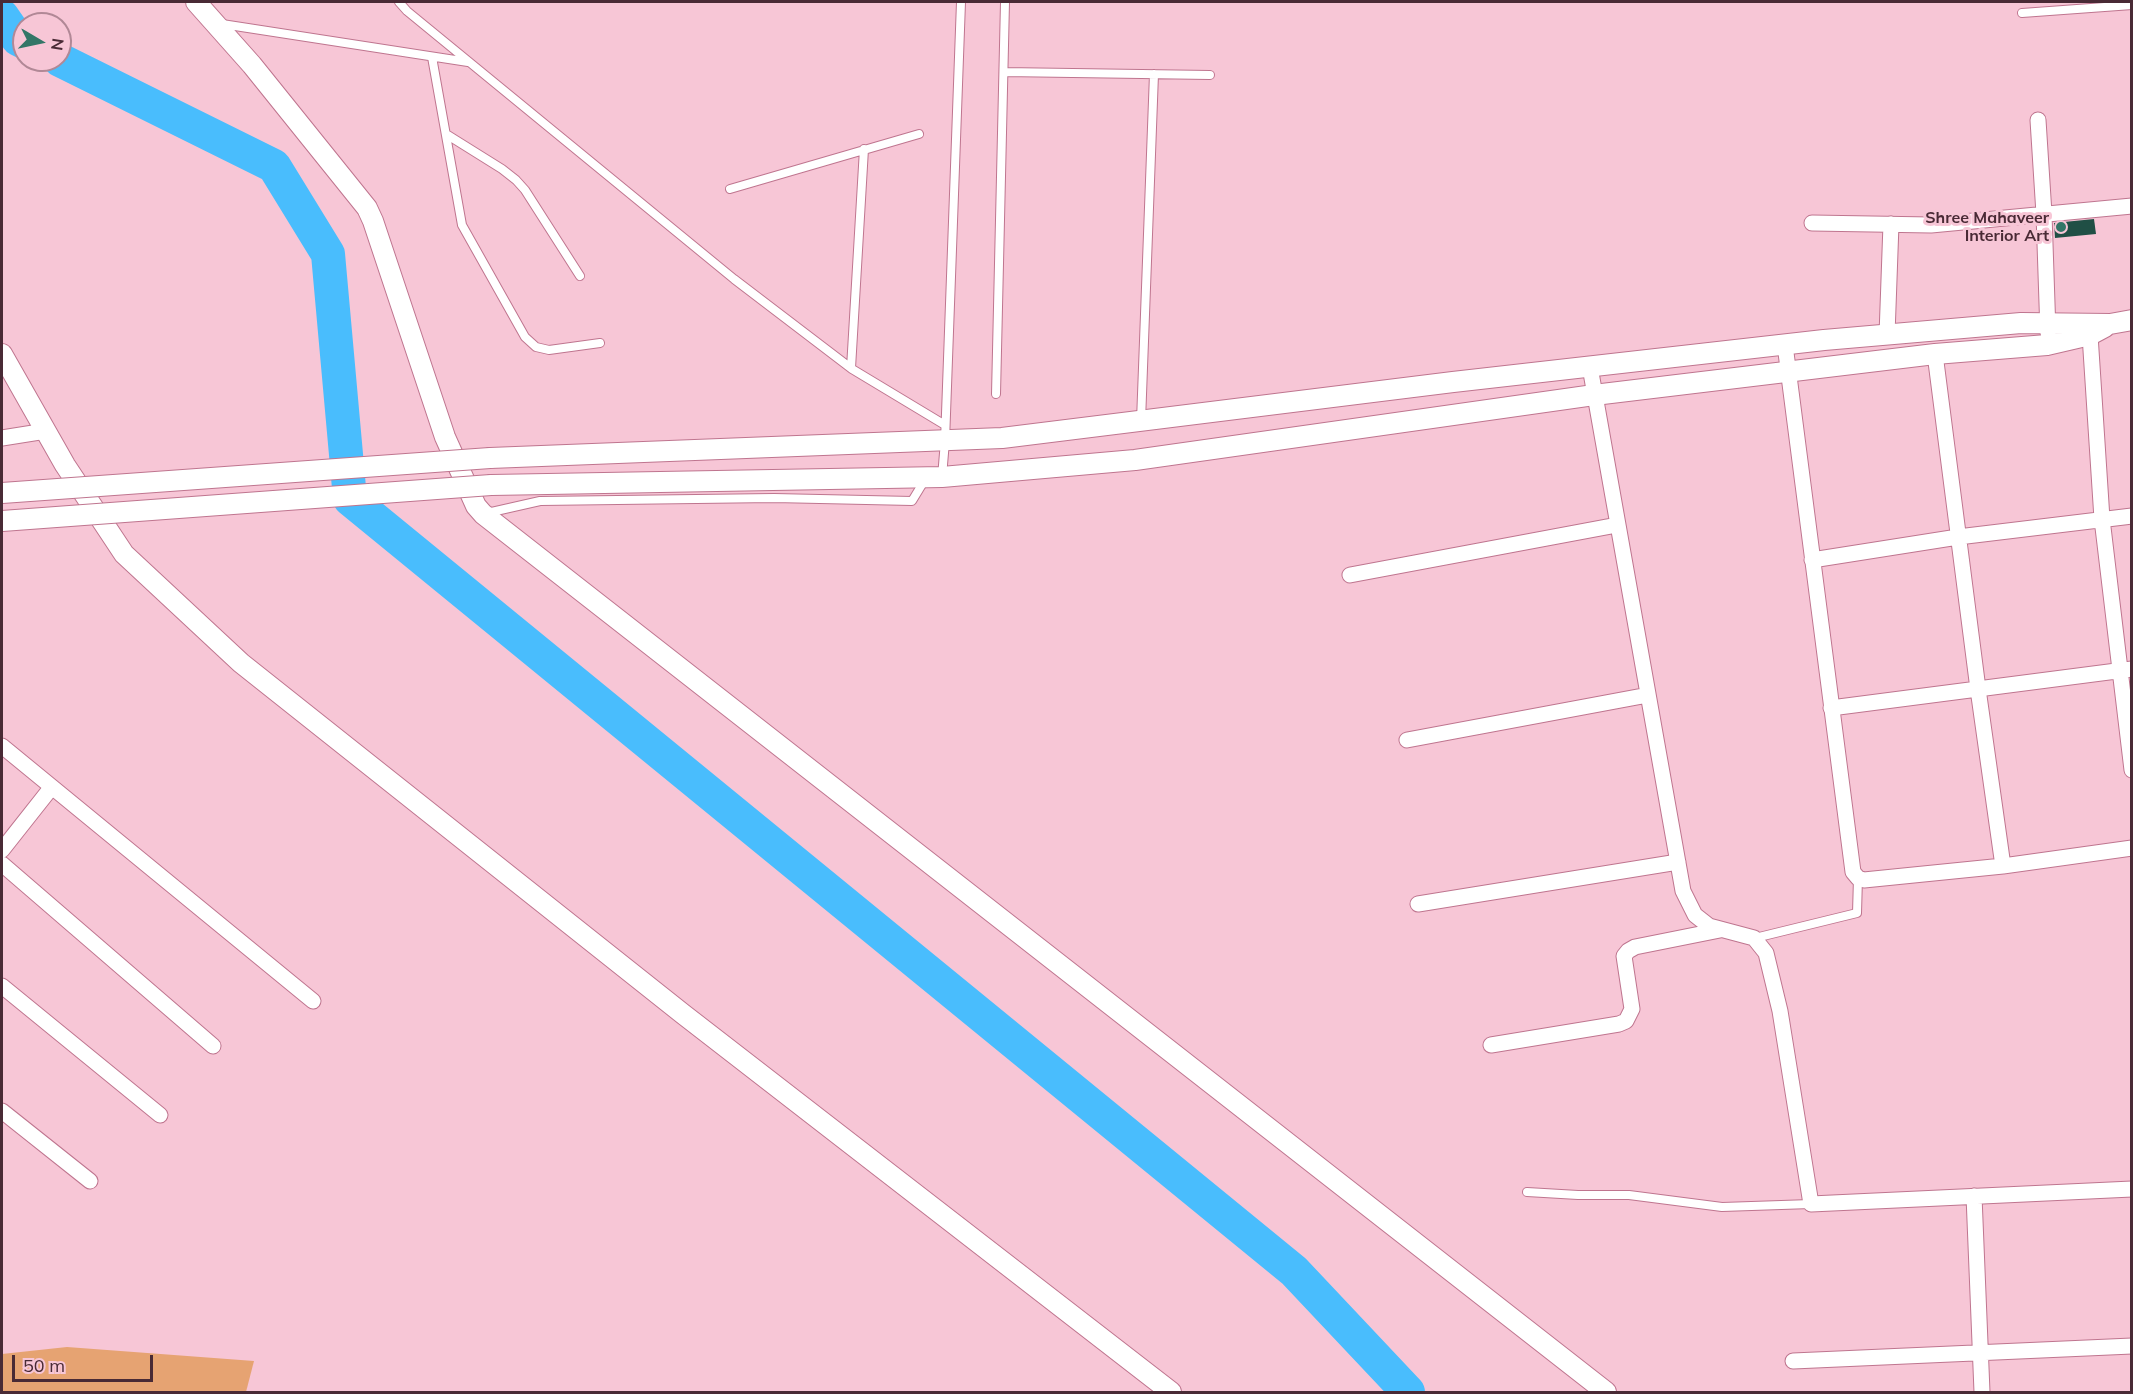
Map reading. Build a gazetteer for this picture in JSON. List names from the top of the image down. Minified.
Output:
{"places":["Shree Mahaveer Interior Art"],"scale_bar":"50 m","north":"right"}
